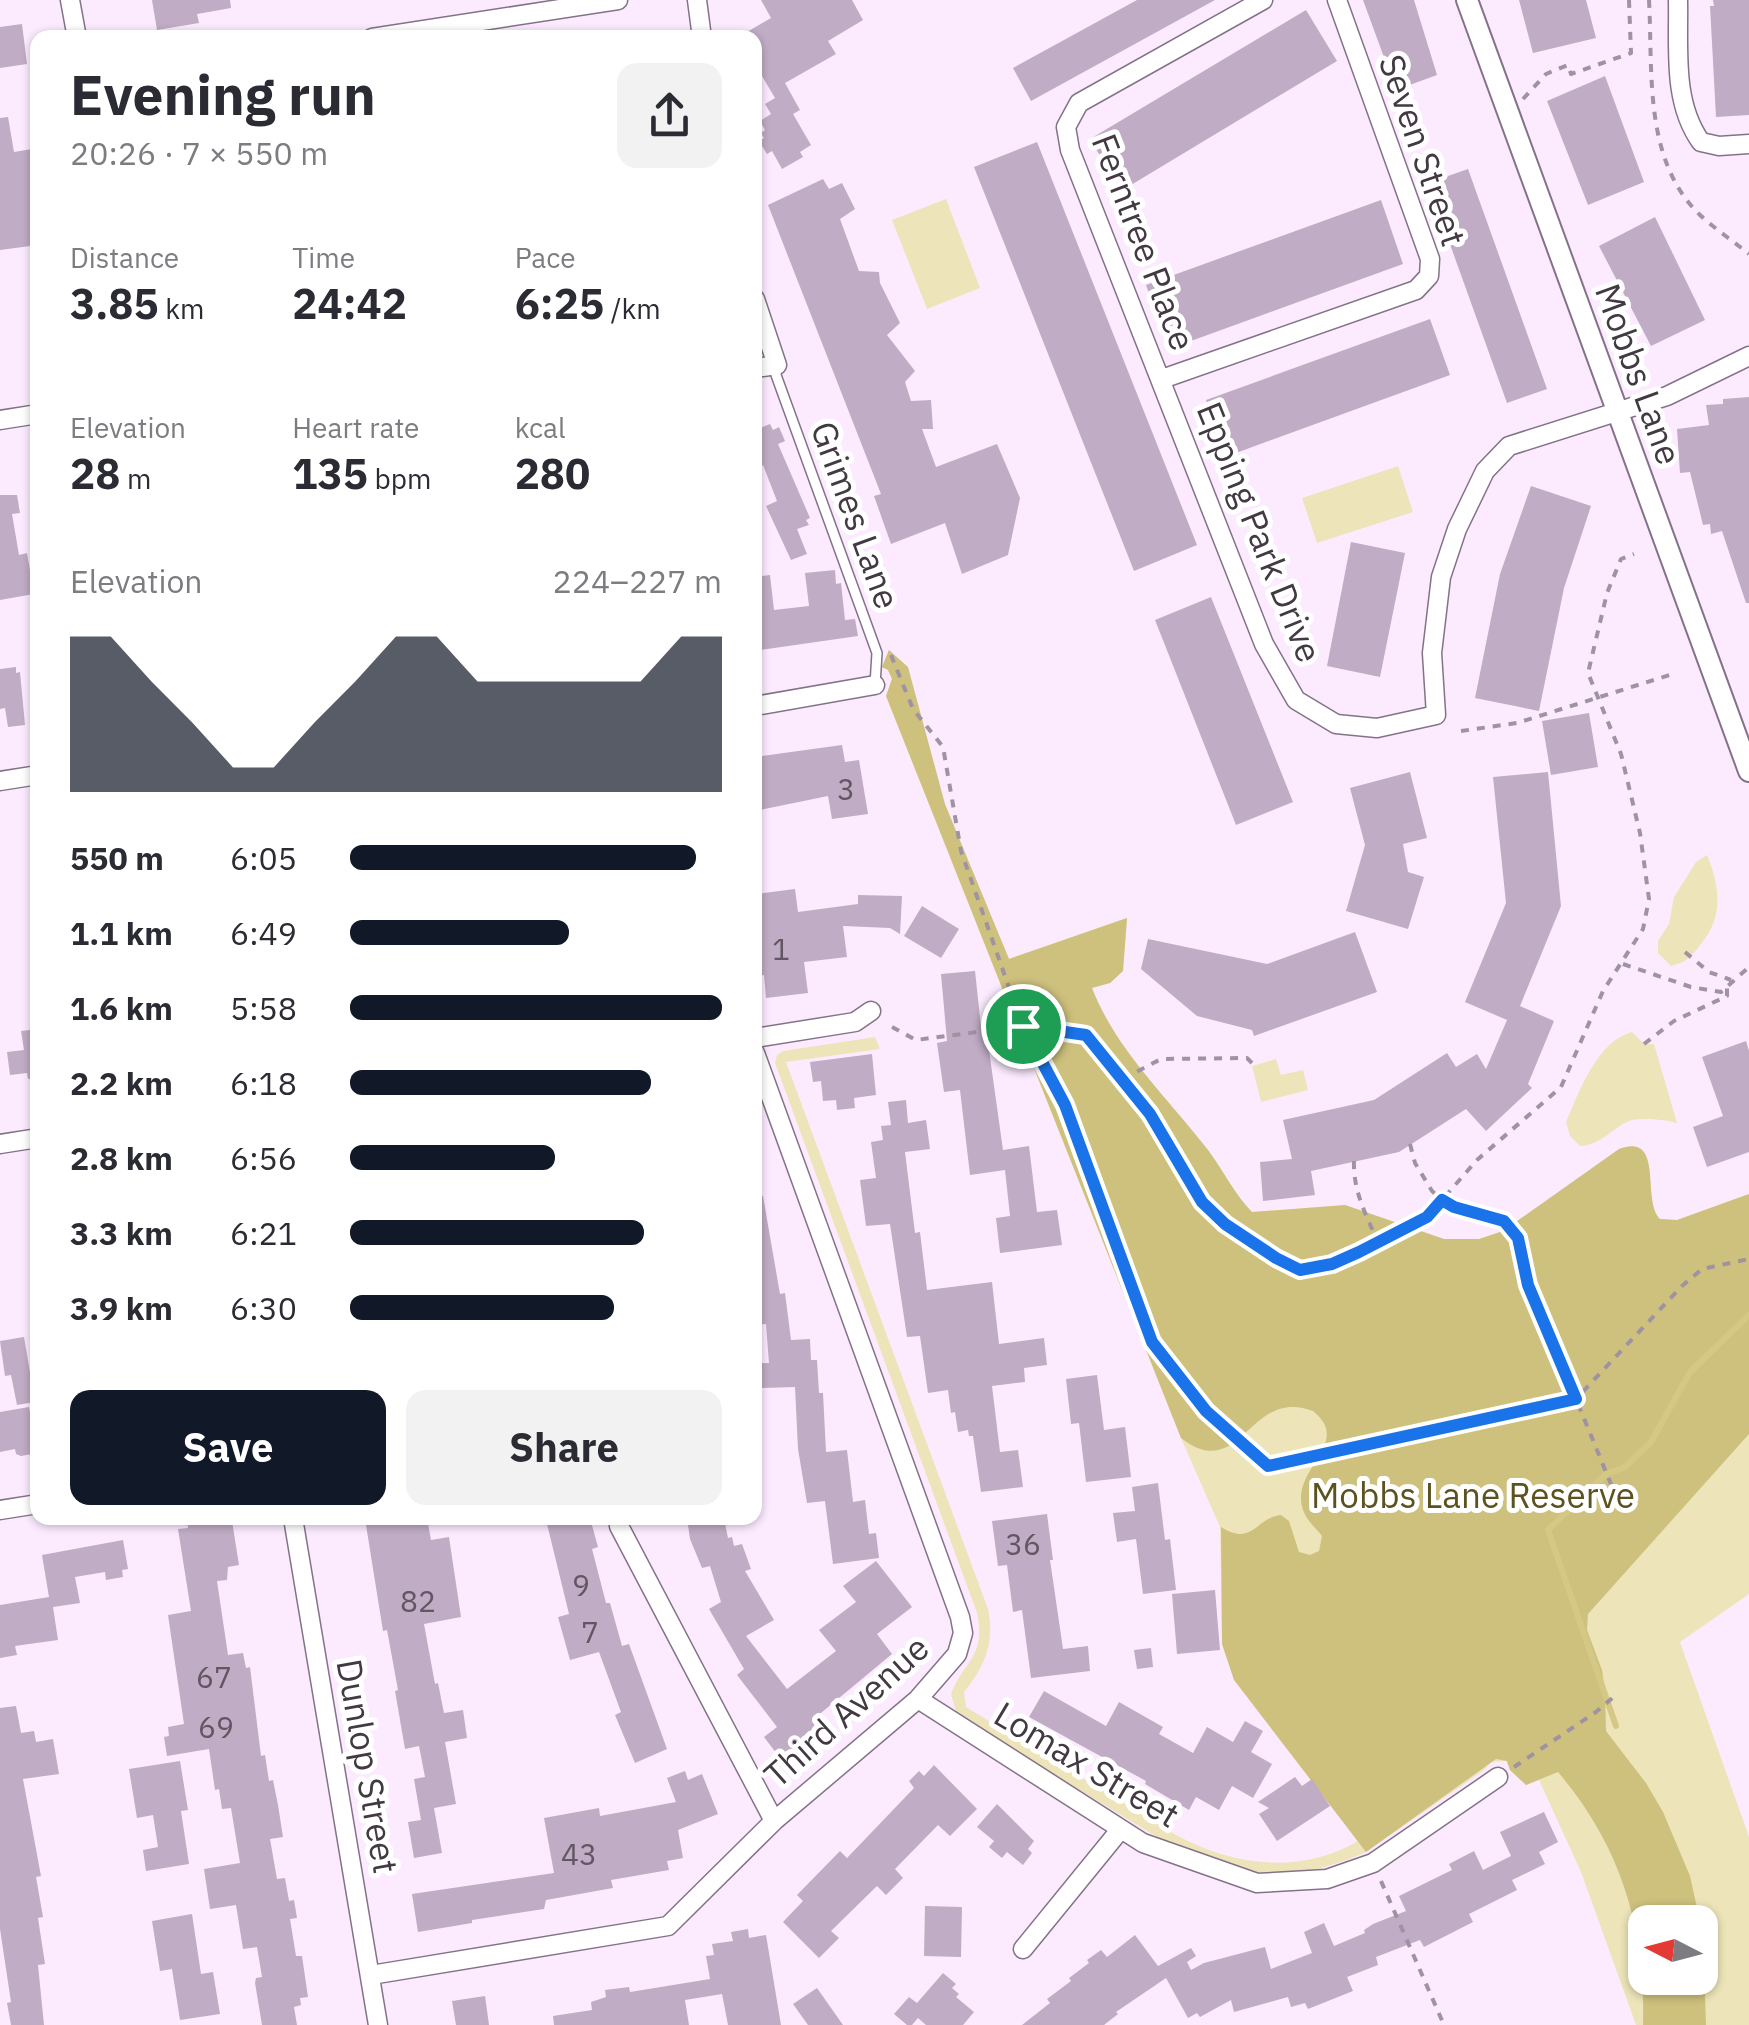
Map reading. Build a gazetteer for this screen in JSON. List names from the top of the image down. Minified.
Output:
{"streets":{"street":["Seven Street","Ferntree Place","Mobbs Lane","Epping Park Drive","Third Avenue","Lomax Street","Dunlop Street"],"lane":["Grimes Lane"]},"crossings":[["Seven Street","Ferntree Place"],["Seven Street","Epping Park Drive"],["Ferntree Place","Epping Park Drive"],["Mobbs Lane","Epping Park Drive"],["Third Avenue","Lomax Street"],["Third Avenue","Dunlop Street"]],"parks":["Mobbs Lane Reserve"],"house_numbers":["3","1","36","9","82","7","67","69","43"],"north":"left","page":{"heading":["Evening run","20:26 · 7 × 550 m"],"stats":[["Distance","3.85 km"],["Time","24:42"],["Pace","6:25 /km"],["Elevation","28 m"],["Heart rate","135 bpm"],["kcal","280"]],"chart":["Elevation","224–227 m"],"list":[{"name":"550 m","note":"6:05"},{"name":"1.1 km","note":"6:49"},{"name":"1.6 km","note":"5:58"},{"name":"2.2 km","note":"6:18"},{"name":"2.8 km","note":"6:56"},{"name":"3.3 km","note":"6:21"},{"name":"3.9 km","note":"6:30"}],"buttons":["Save","Share"]}}
